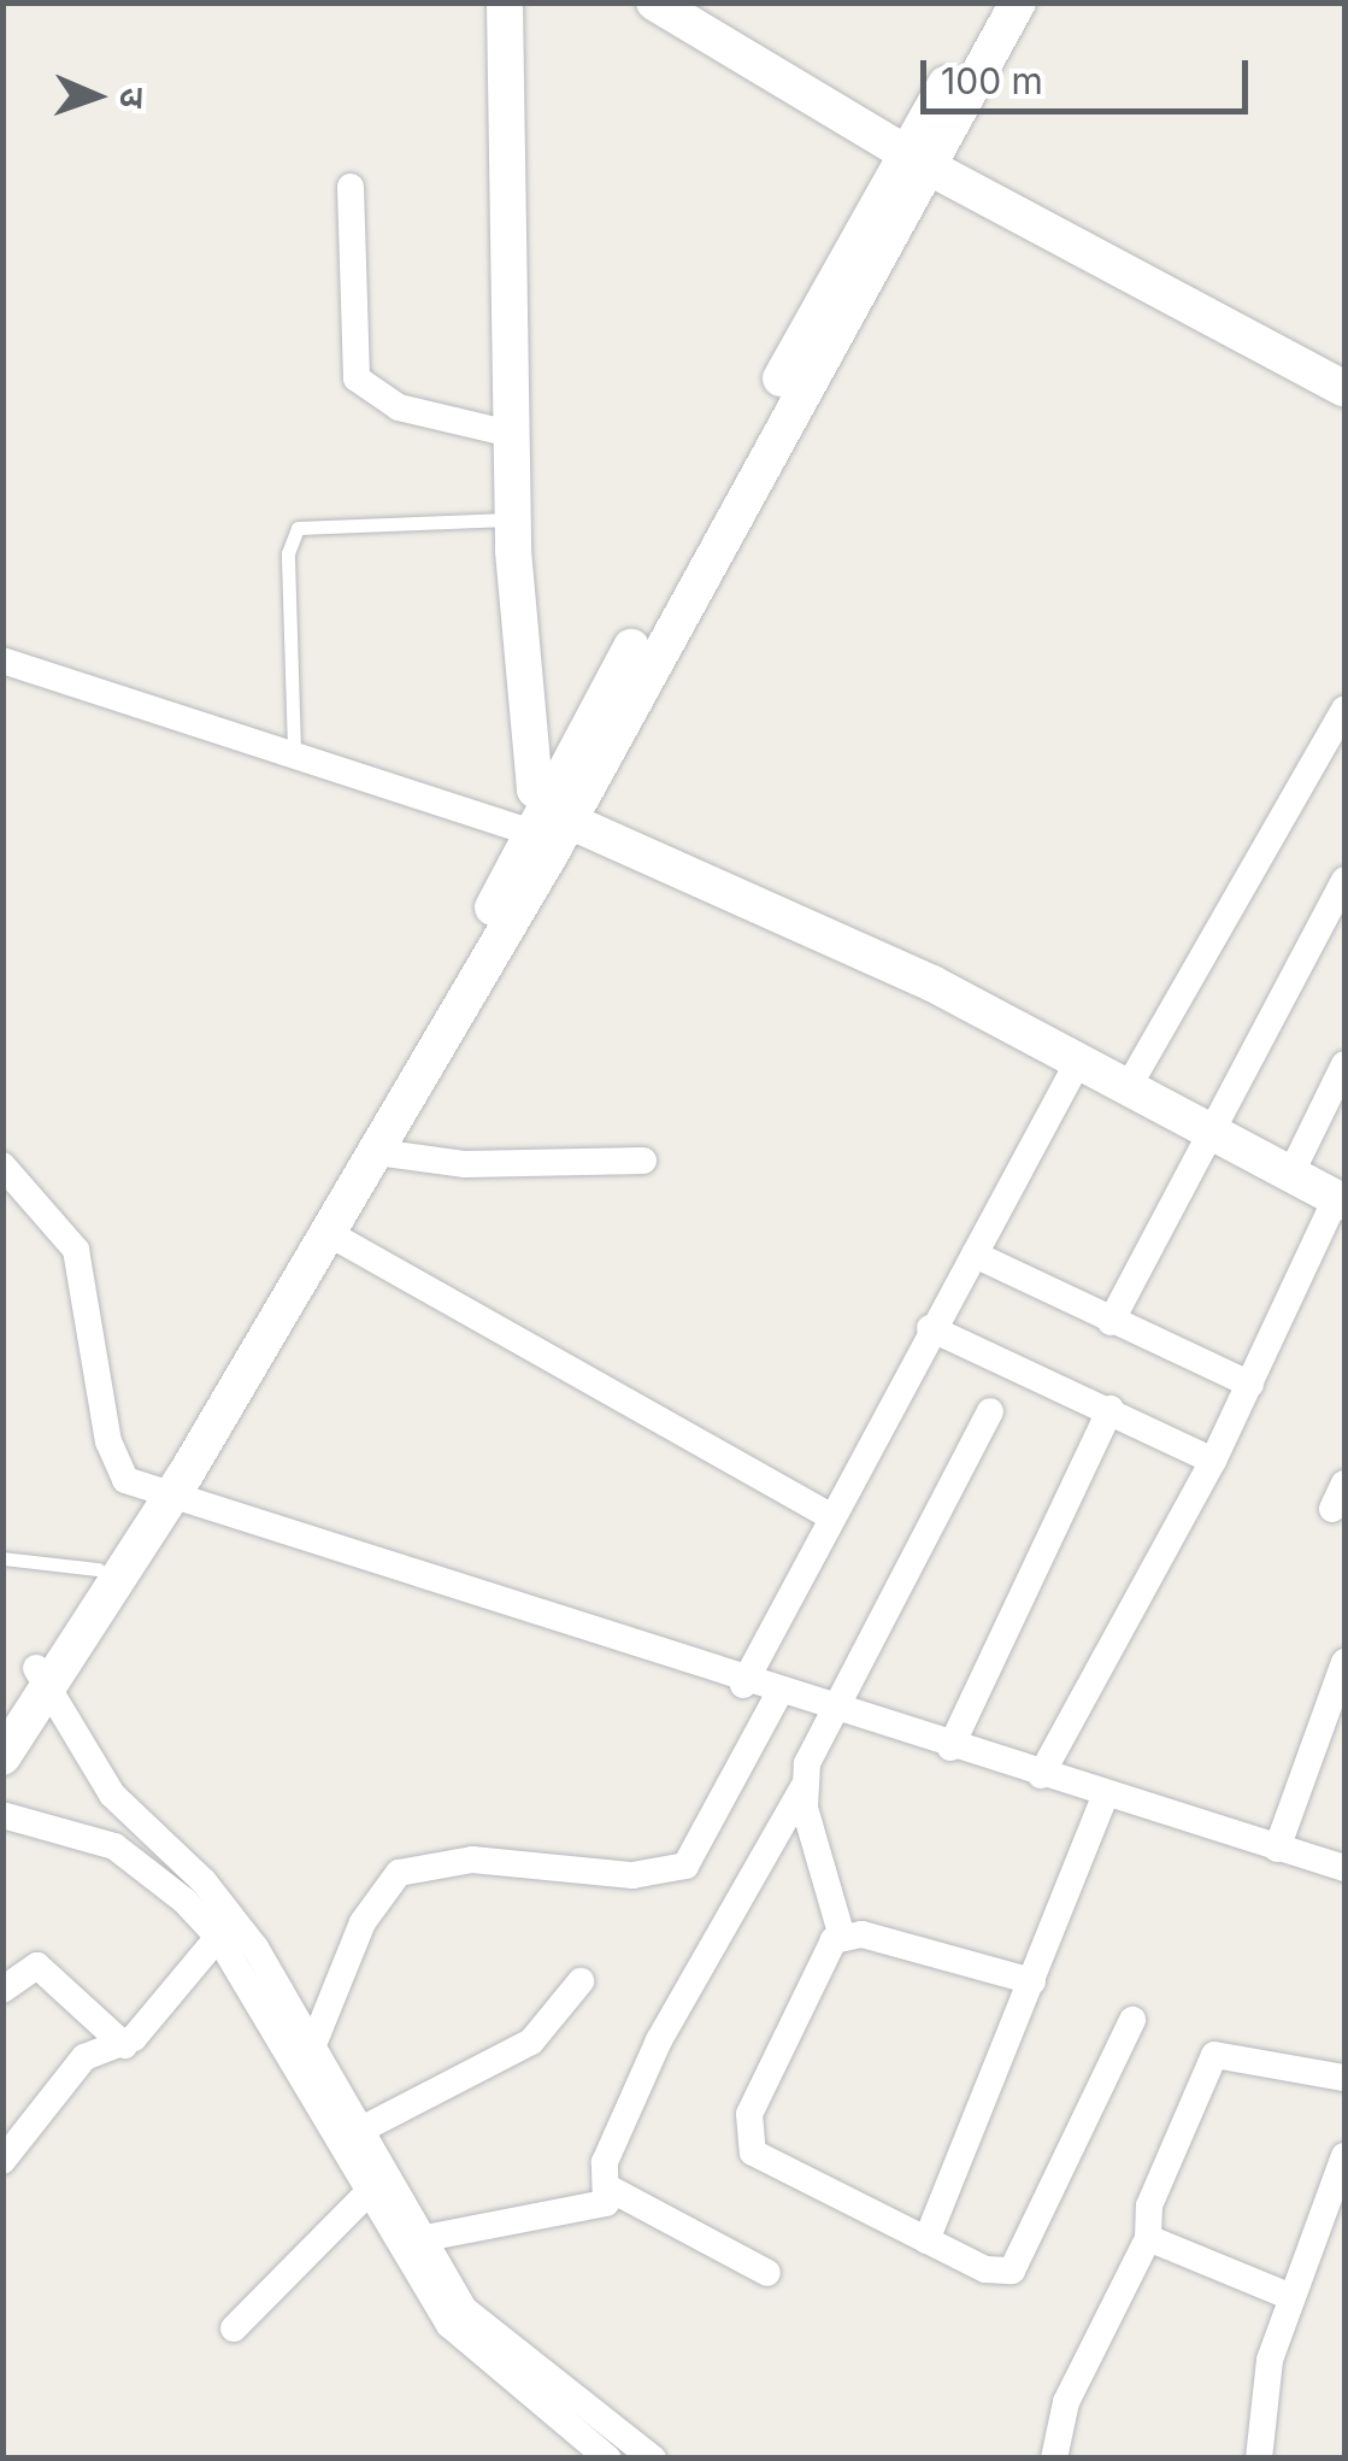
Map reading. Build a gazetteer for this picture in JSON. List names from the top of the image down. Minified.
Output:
{"scale_bar":"100 m","north":"right"}
